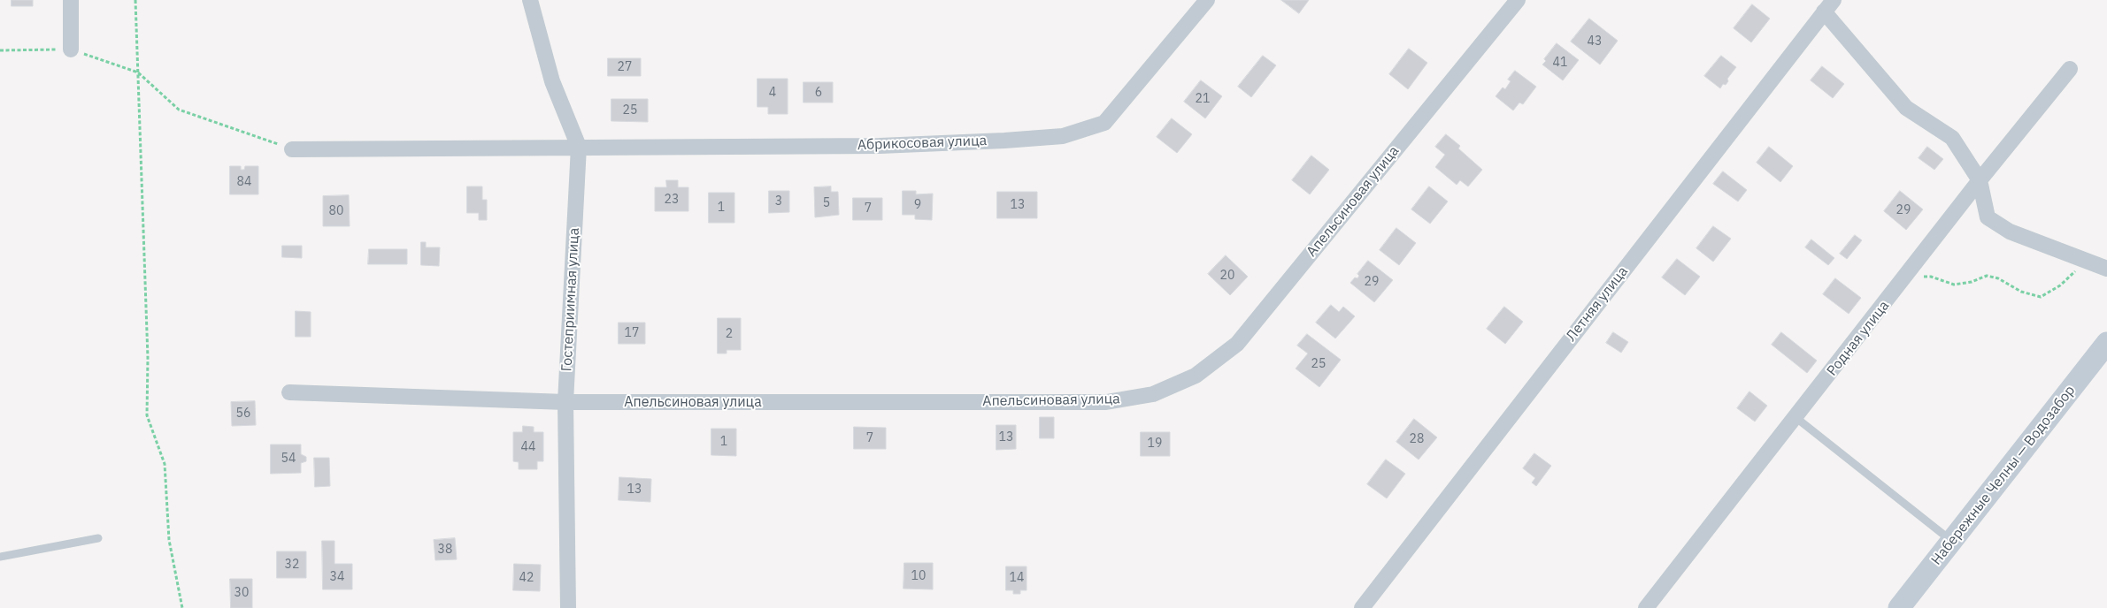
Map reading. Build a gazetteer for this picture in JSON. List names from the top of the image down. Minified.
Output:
{"streets":{"main road":["Набережные Челны — Водозабор"],"street":["Абрикосовая улица","Апельсиновая улица","Гостеприимная улица","Летняя улица","Родная улица"]},"crossings":[["Абрикосовая улица","Гостеприимная улица"],["Апельсиновая улица","Гостеприимная улица"]],"house_numbers":["43","41","27","4","6","21","25","84","23","3","5","9","13","1","7","29","80","20","29","17","2","25","56","13","7","28","1","19","44","54","13","38","32","10","34","42","14","30"]}
